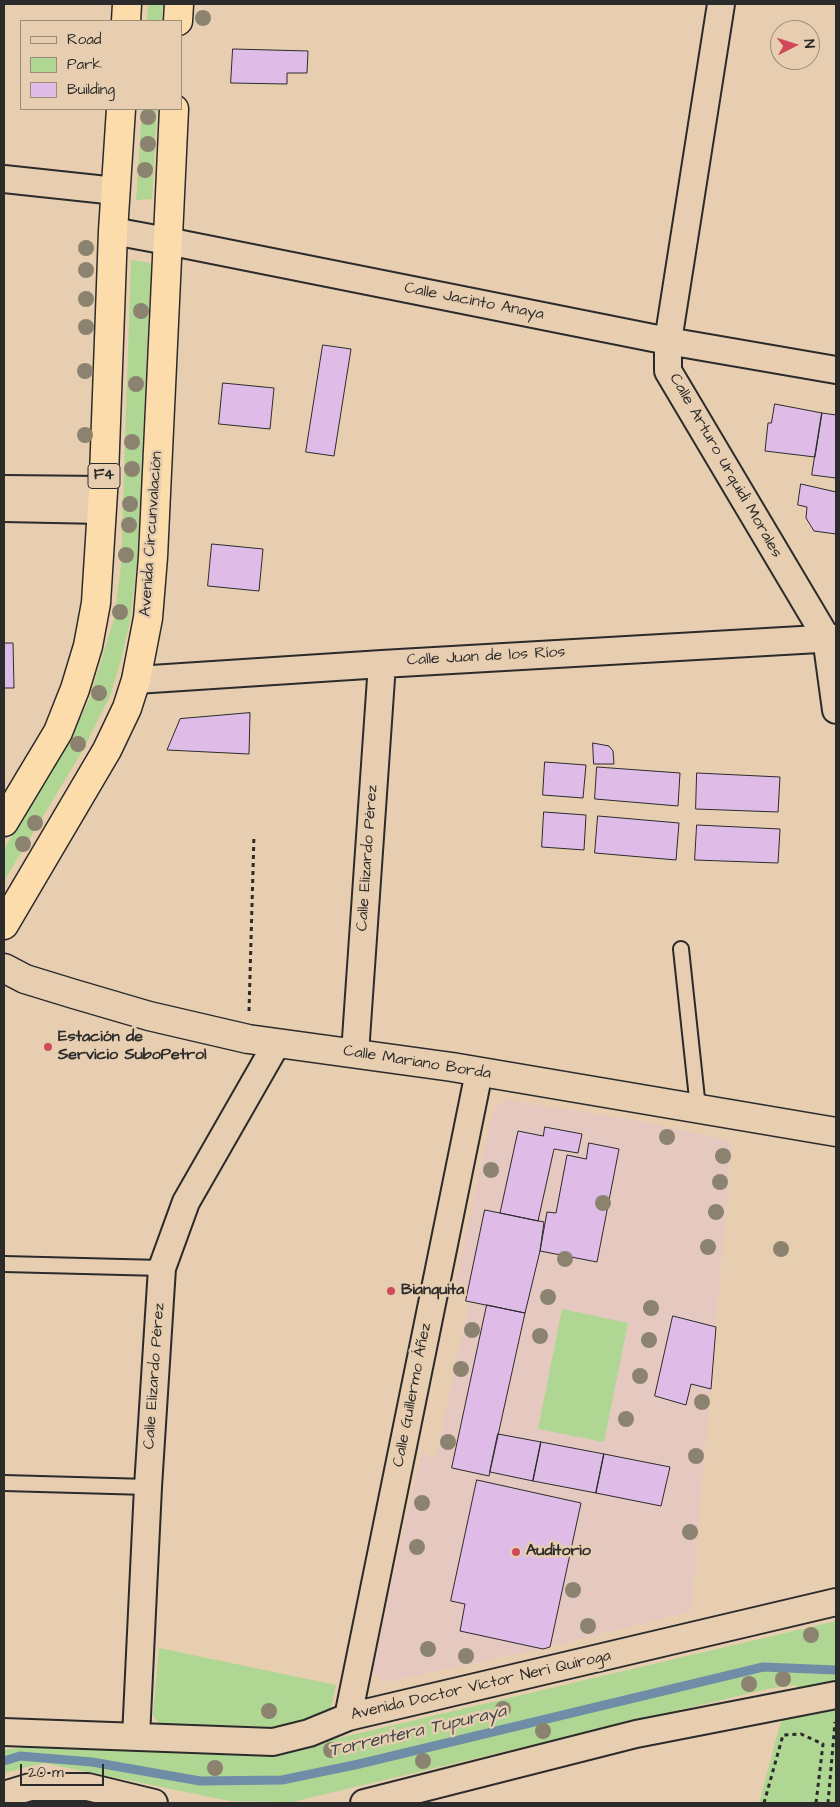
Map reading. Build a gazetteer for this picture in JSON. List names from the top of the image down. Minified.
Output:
{"streets":{"highway":["F4","Avenida Circunvalación"],"street":["Calle Jacinto Anaya","Calle Arturo Urquidi Morales","Calle Juan de los Ríos","Calle Elizardo Pérez","Calle Mariano Borda","Calle Guillermo Áñez","Avenida Doctor Víctor Neri Quiroga"]},"crossings":[["Calle Jacinto Anaya","Calle Arturo Urquidi Morales"],["Calle Jacinto Anaya","F4"],["Calle Jacinto Anaya","Avenida Circunvalación"],["Calle Arturo Urquidi Morales","Calle Juan de los Ríos"],["Avenida Circunvalación","Calle Juan de los Ríos"],["Calle Juan de los Ríos","Calle Elizardo Pérez"],["Calle Elizardo Pérez","Calle Mariano Borda"],["Calle Elizardo Pérez","Avenida Doctor Víctor Neri Quiroga"],["Calle Mariano Borda","Calle Guillermo Áñez"],["Calle Guillermo Áñez","Avenida Doctor Víctor Neri Quiroga"]],"water":["Torrentera Tupuraya"],"places":["Estación de Servicio SuboPetrol","Bianquita","Auditorio"],"legend":["Road","Park","Building"],"scale_bar":"20 m","north":"right"}
